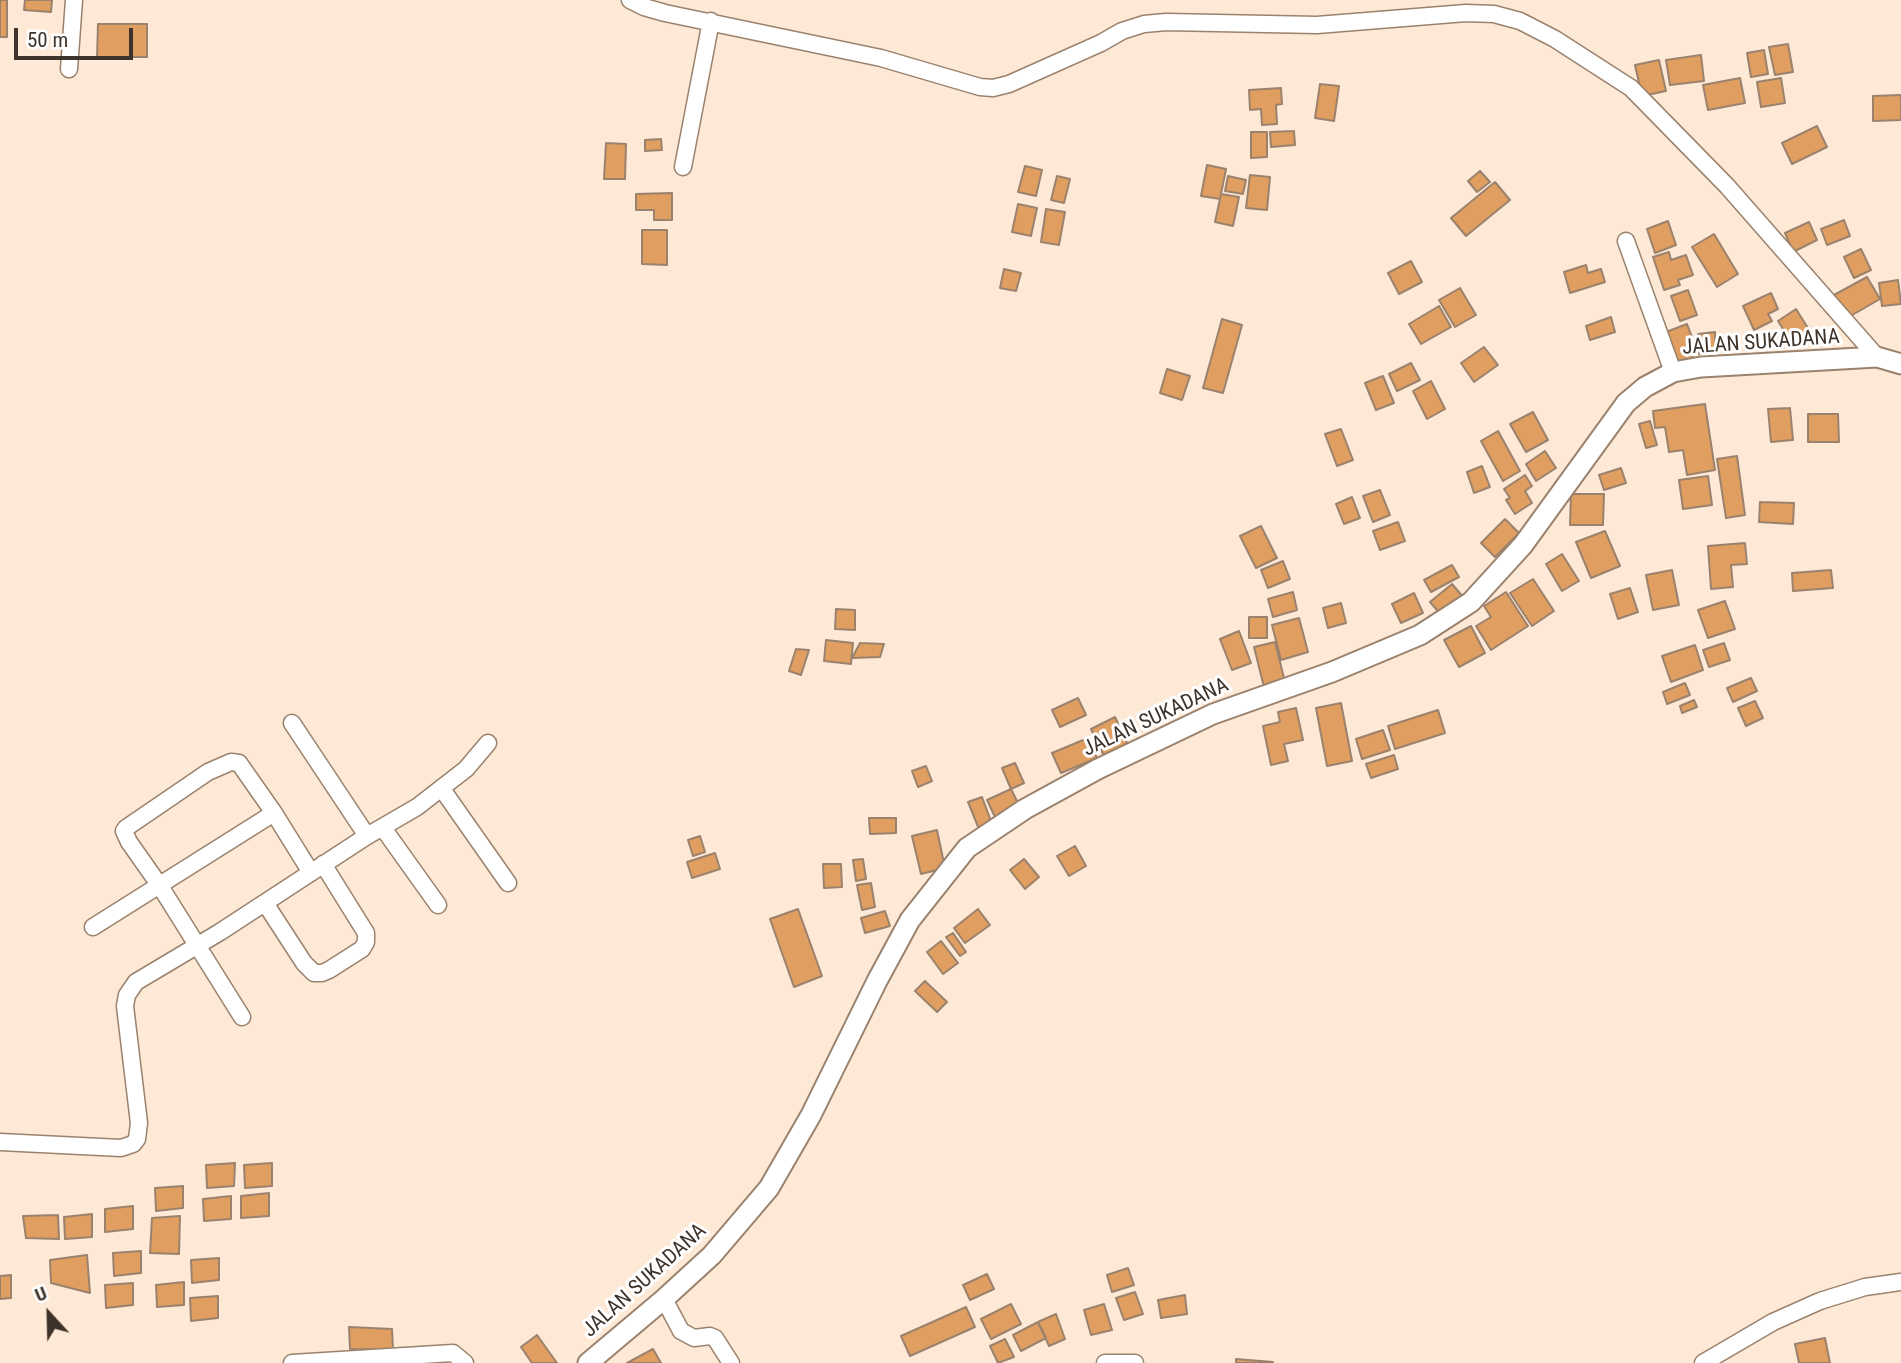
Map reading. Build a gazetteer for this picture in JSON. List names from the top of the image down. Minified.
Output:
{"streets":{"main road":["JALAN SUKADANA"]},"scale_bar":"50 m","north":"top"}
